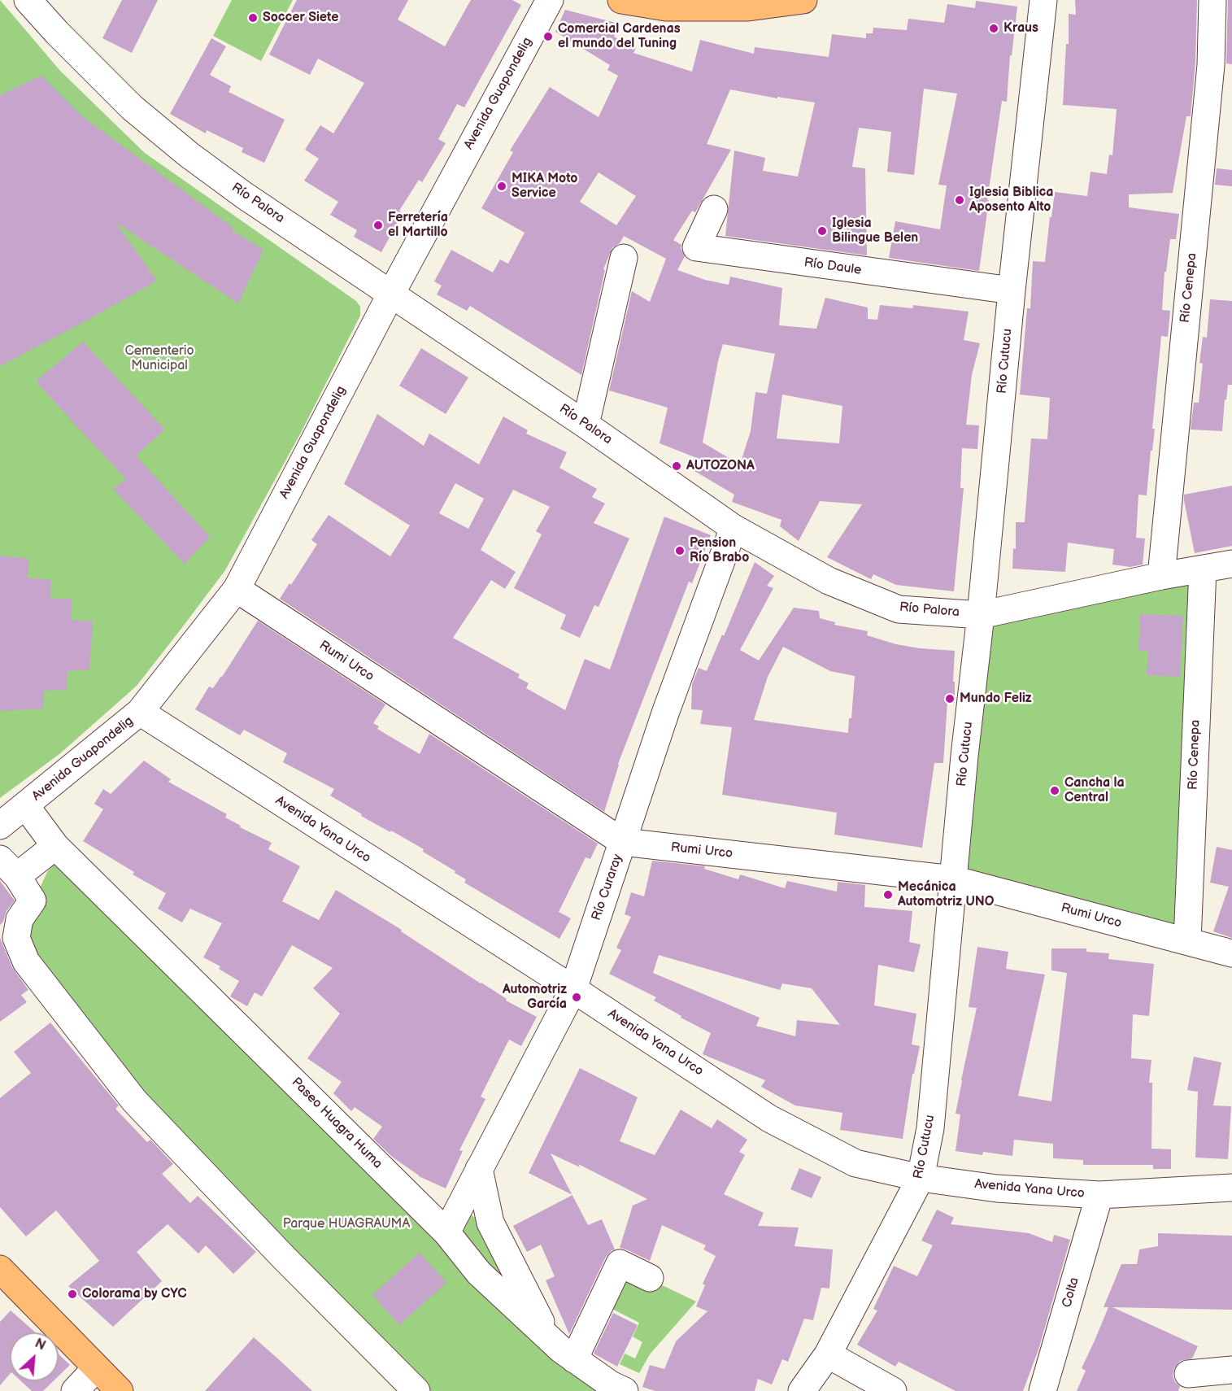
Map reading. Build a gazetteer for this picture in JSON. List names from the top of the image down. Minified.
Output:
{"streets":{"street":["Avenida Guapondelig","Río Palora","Río Daule","Río Cenepa","Río Cutucu","Rumi Urco","Avenida Yana Urco","Río Curaray","Paseo Huagra Huma","Colta"]},"crossings":[["Avenida Guapondelig","Río Palora"],["Avenida Guapondelig","Rumi Urco"],["Avenida Guapondelig","Avenida Yana Urco"],["Avenida Guapondelig","Paseo Huagra Huma"],["Río Palora","Río Cenepa"],["Río Palora","Río Cutucu"],["Río Palora","Río Curaray"],["Río Daule","Río Cutucu"],["Río Cenepa","Rumi Urco"],["Río Cutucu","Rumi Urco"],["Río Cutucu","Avenida Yana Urco"],["Rumi Urco","Río Curaray"],["Avenida Yana Urco","Río Curaray"],["Avenida Yana Urco","Colta"],["Río Curaray","Paseo Huagra Huma"]],"parks":["Cementerio Municipal","Parque HUAGRAUMA"],"places":["Soccer Siete","Kraus","Comercial Cardenas el mundo del Tuning","MIKA Moto Service","Iglesia Biblica Aposento Alto","Ferretería el Martillo","Iglesia Bilingue Belen","AUTOZONA","Pension Río Brabo","Mundo Feliz","Cancha la Central","Mecánica Automotriz UNO","Automotriz García","Colorama by CYC"],"north":"top right"}
